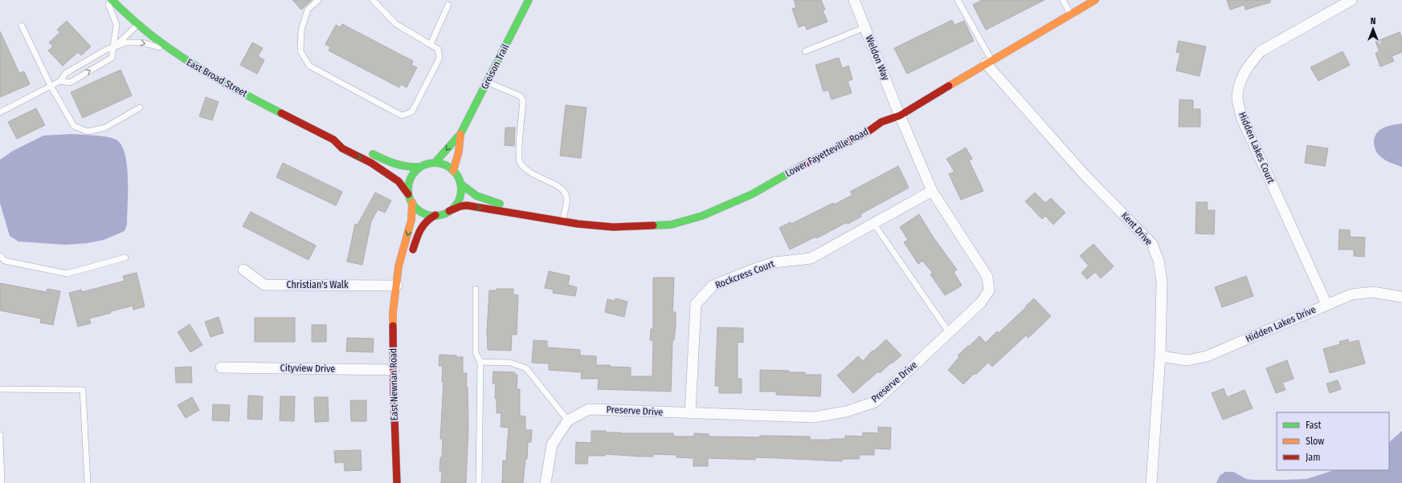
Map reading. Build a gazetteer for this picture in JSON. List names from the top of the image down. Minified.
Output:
{"streets":{"street":["Weldon Way","Greison Trail","East Broad Street","Hidden Lakes Court","Lower Fayetteville Road","Kent Drive","Rockcress Court","Christian's Walk","Hidden Lakes Drive","Cityview Drive","Preserve Drive","East Newnan Road"]},"crossings":[["Weldon Way","Lower Fayetteville Road"],["Weldon Way","Preserve Drive"],["Greison Trail","East Broad Street"],["Greison Trail","Lower Fayetteville Road"],["Greison Trail","East Newnan Road"],["East Broad Street","Lower Fayetteville Road"],["East Broad Street","East Newnan Road"],["Hidden Lakes Court","Hidden Lakes Drive"],["Lower Fayetteville Road","Kent Drive"],["Lower Fayetteville Road","Preserve Drive"],["Lower Fayetteville Road","East Newnan Road"],["Kent Drive","Hidden Lakes Drive"],["Rockcress Court","Preserve Drive"],["Christian's Walk","East Newnan Road"],["Cityview Drive","East Newnan Road"]],"legend":["Fast","Slow","Jam"],"north":"top"}
